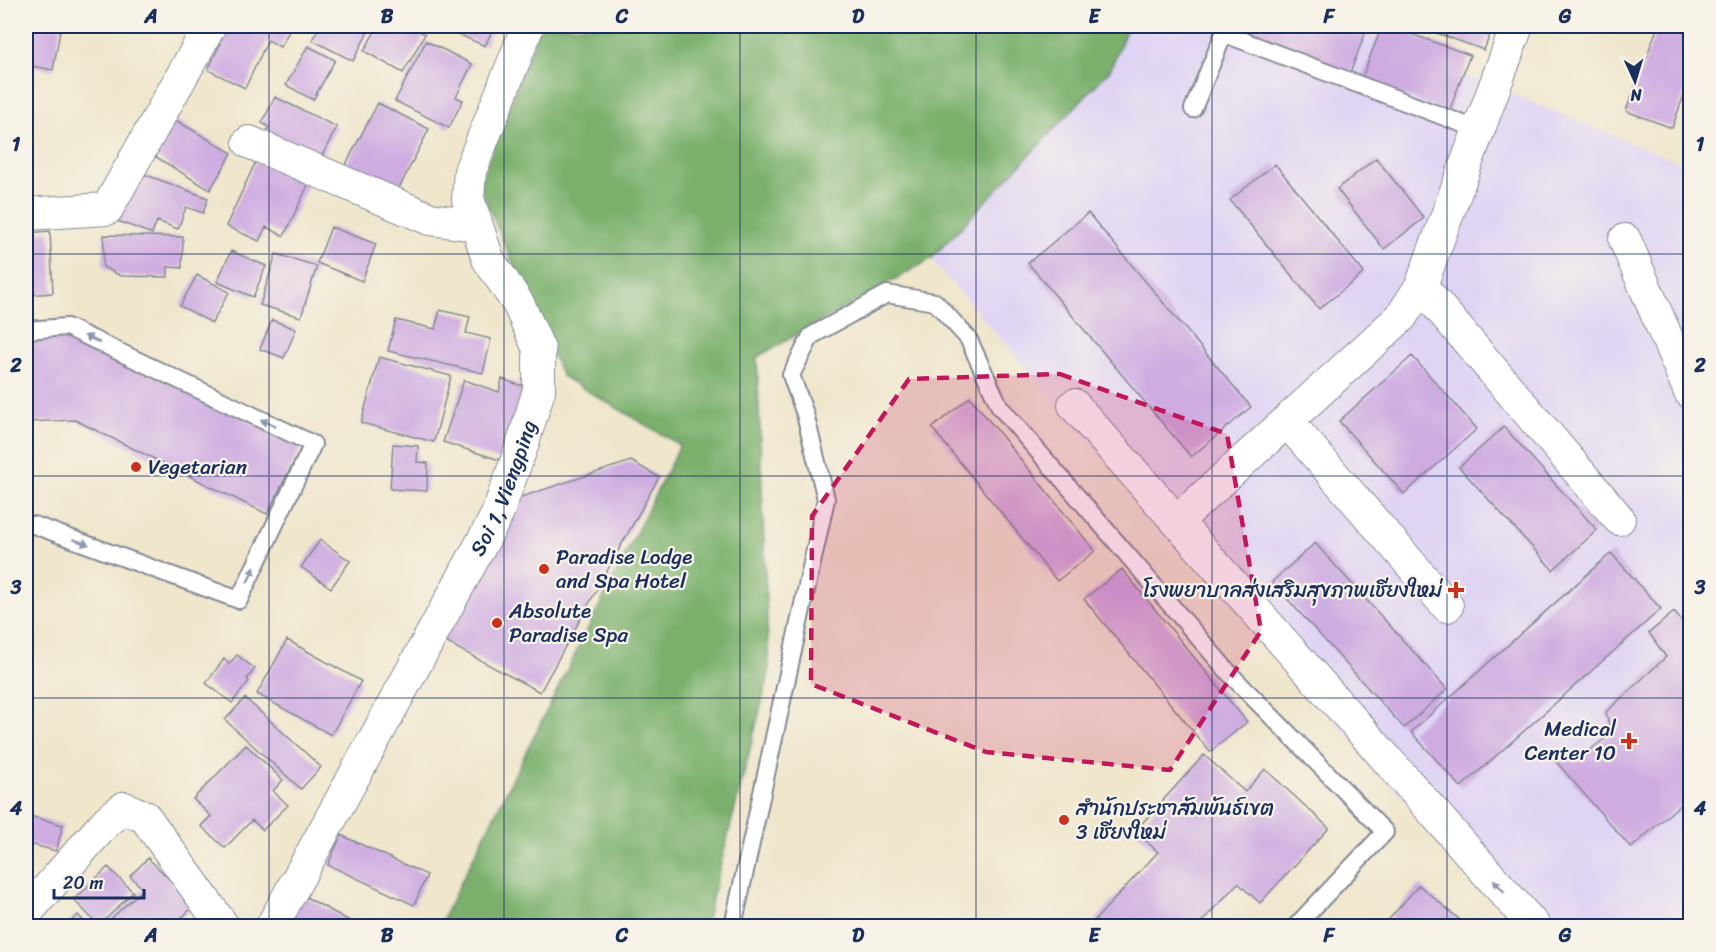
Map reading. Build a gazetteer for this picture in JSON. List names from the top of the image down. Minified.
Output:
{"streets":{"street":["Soi 1, Viengping"]},"places":{"other":["Vegetarian","Paradise Lodge and Spa Hotel","Absolute Paradise Spa","สำนักประชาสัมพันธ์เขต 3 เชียงใหม่"],"health":["โรงพยาบาลส่งเสริมสุขภาพเชียงใหม่","Medical Center 10"]},"scale_bar":"20 m","north":"bottom","grid":{"columns":["A","B","C","D","E","F","G"],"rows":["1","2","3","4"]}}
